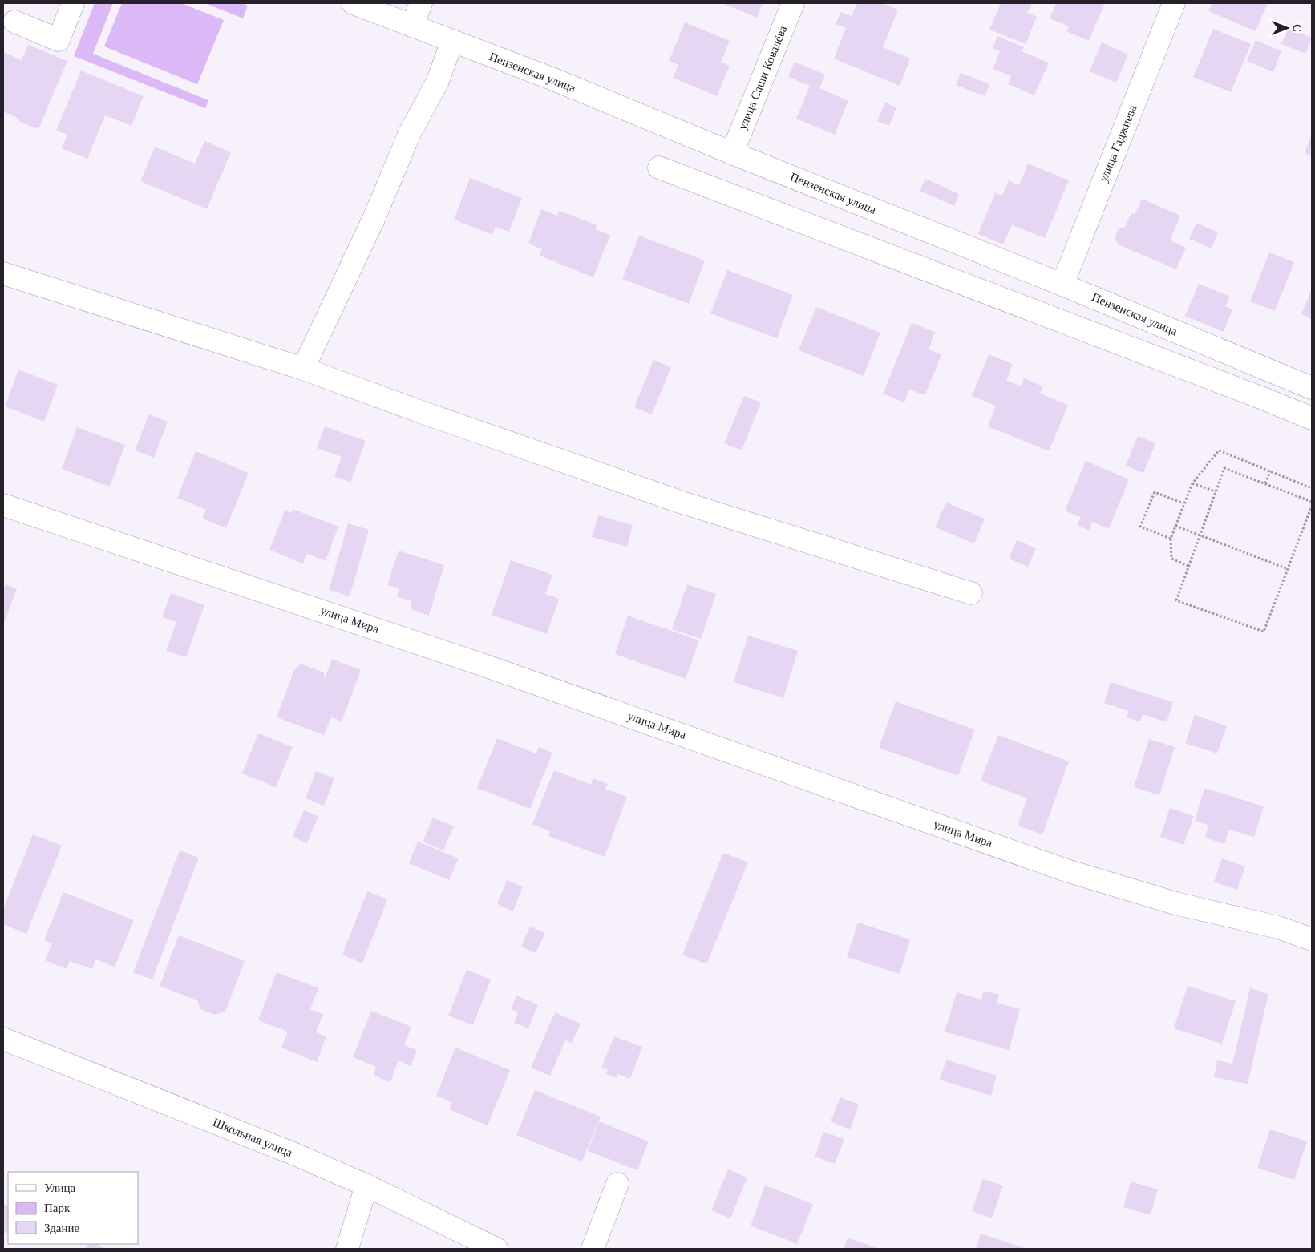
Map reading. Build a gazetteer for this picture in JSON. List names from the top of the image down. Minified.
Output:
{"streets":{"street":["Пензенская улица","улица Саши Ковалёва","улица Гаджиева","улица Мира","Школьная улица"]},"crossings":[["Пензенская улица","улица Саши Ковалёва"],["Пензенская улица","улица Гаджиева"]],"legend":["Улица","Парк","Здание"],"north":"right"}
